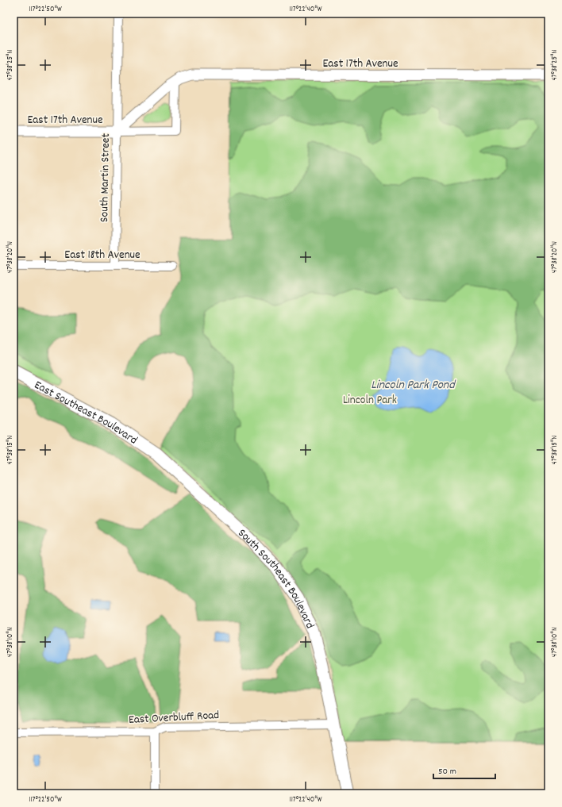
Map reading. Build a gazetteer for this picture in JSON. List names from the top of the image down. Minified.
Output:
{"streets":{"main road":["East Southeast Boulevard","South Southeast Boulevard"],"street":["East 17th Avenue","South Martin Street","East 18th Avenue","East Overbluff Road"]},"crossings":[["East 17th Avenue","South Martin Street"],["South Martin Street","East 18th Avenue"],["East Southeast Boulevard","South Southeast Boulevard"],["South Southeast Boulevard","East Overbluff Road"]],"water":["Lincoln Park Pond"],"parks":["Lincoln Park"],"scale_bar":"50 m","coordinates":["117°22'50\"W","117°22'40\"W","47°38'25\"N","47°38'20\"N","47°38'15\"N","47°38'10\"N"]}
